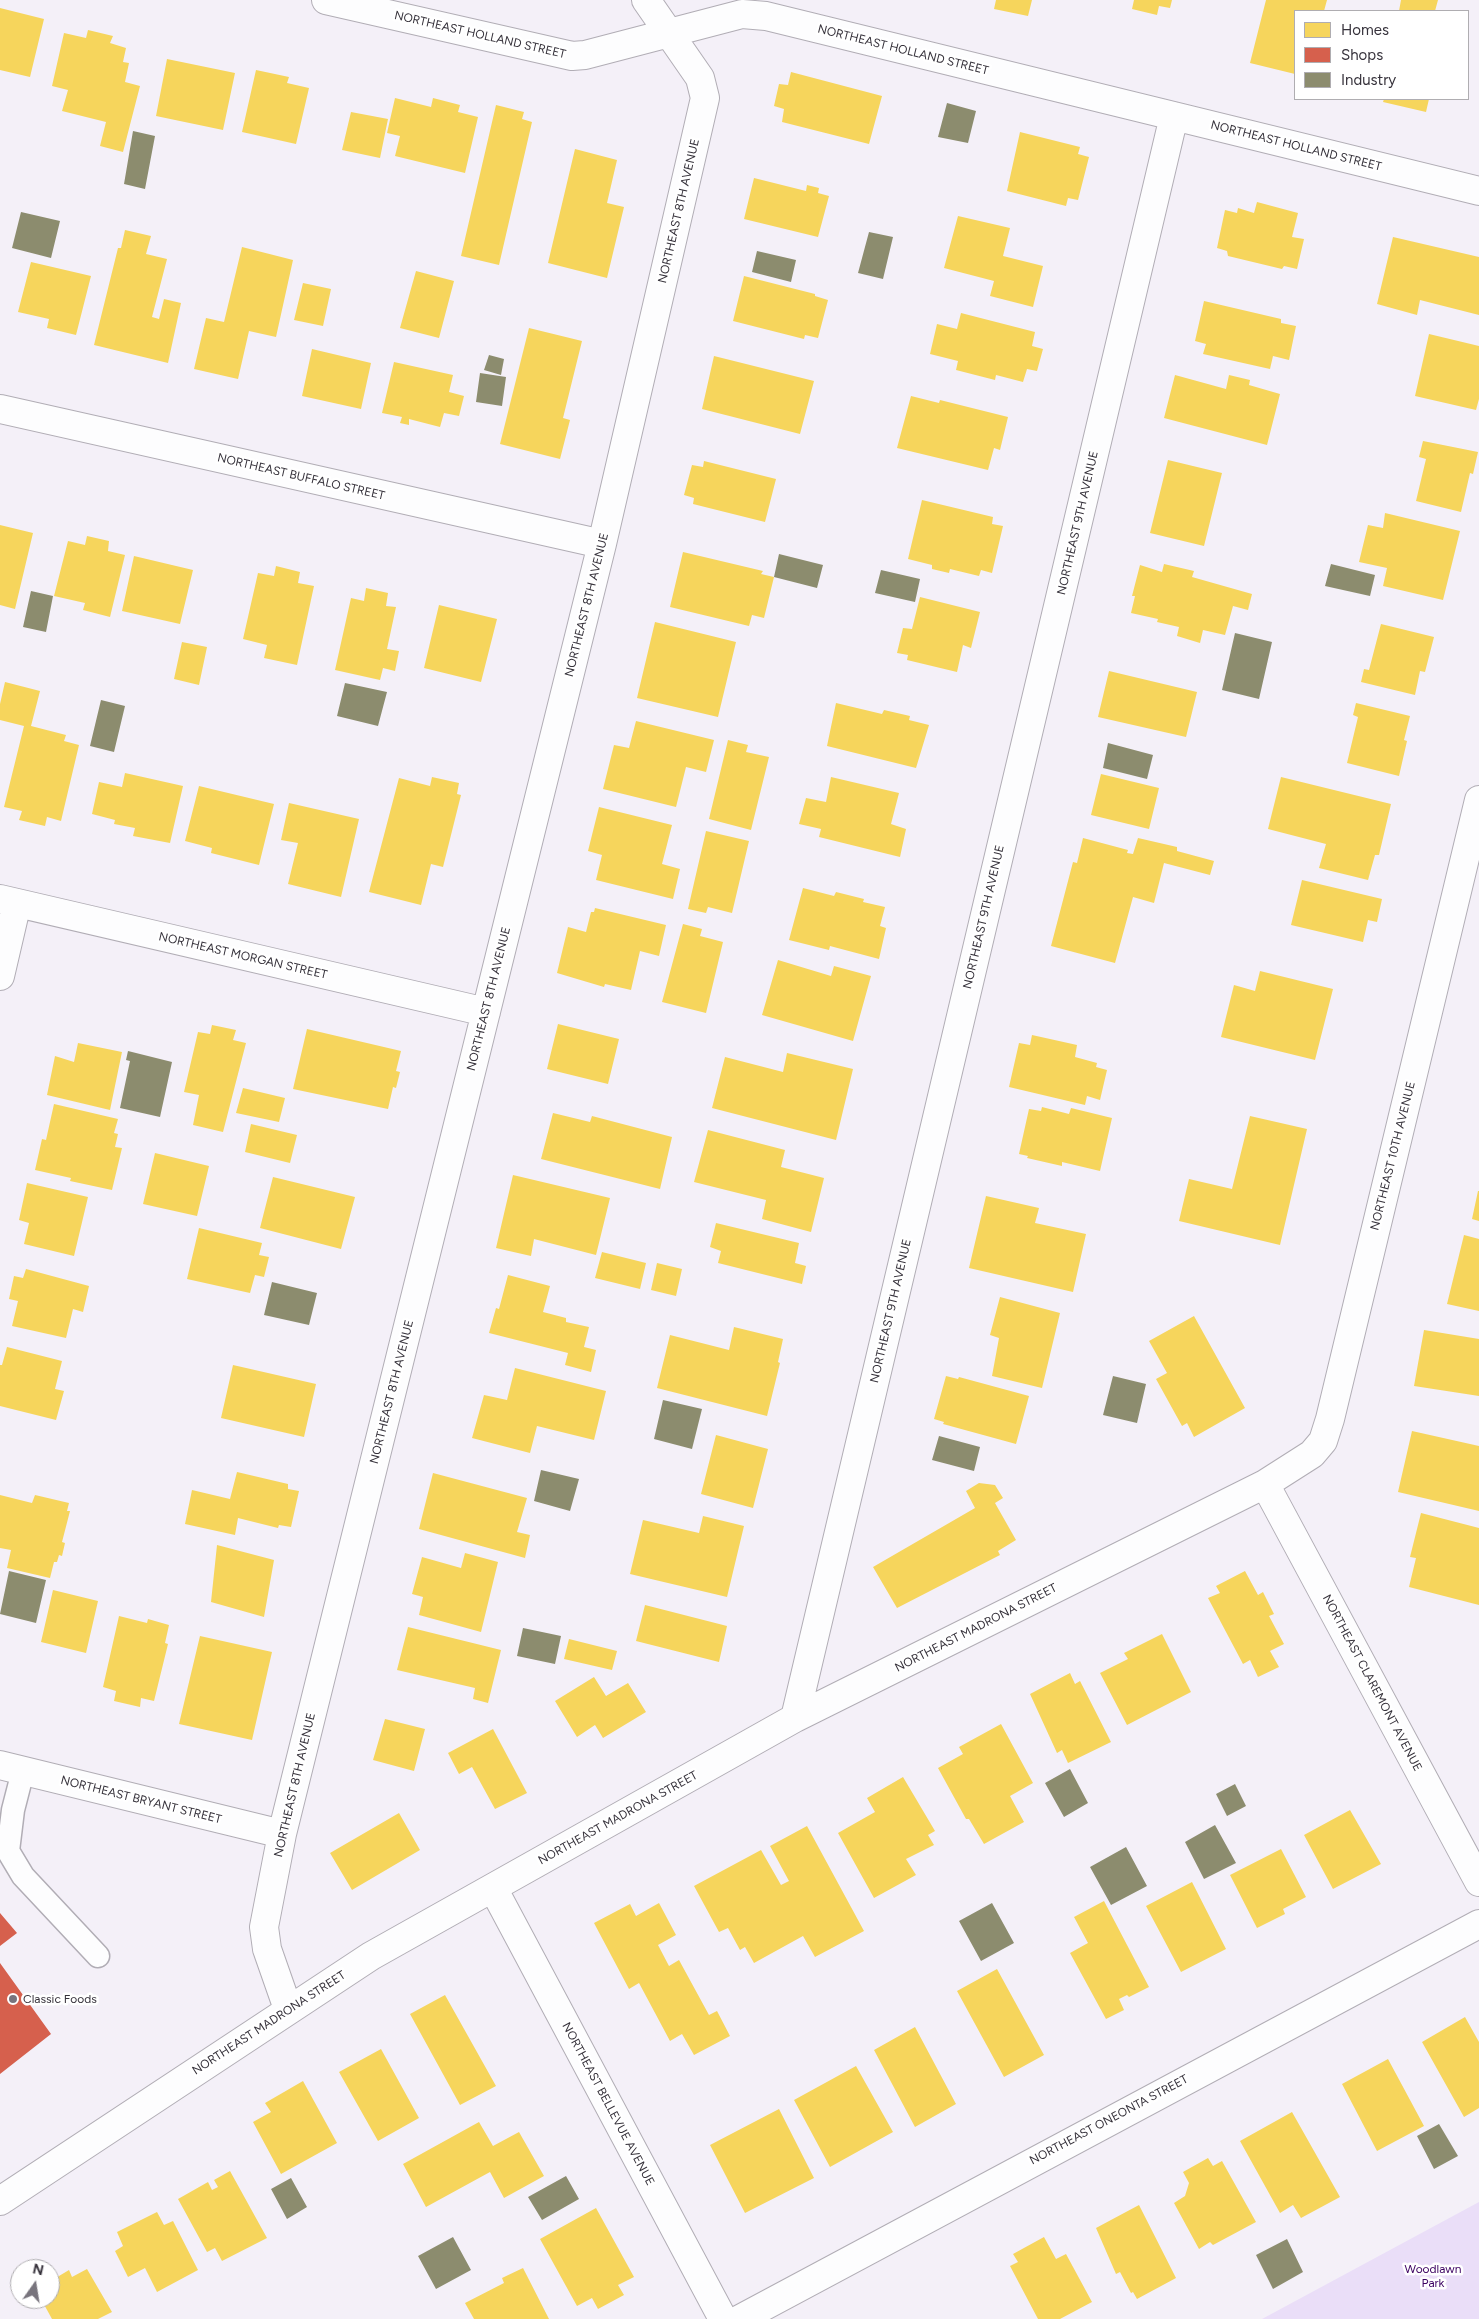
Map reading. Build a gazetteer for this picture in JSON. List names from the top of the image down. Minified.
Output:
{"streets":{"street":["NORTHEAST HOLLAND STREET","NORTHEAST 8TH AVENUE","NORTHEAST BUFFALO STREET","NORTHEAST 9TH AVENUE","NORTHEAST MORGAN STREET","NORTHEAST 10TH AVENUE","NORTHEAST MADRONA STREET","NORTHEAST CLAREMONT AVENUE","NORTHEAST BRYANT STREET","NORTHEAST BELLEVUE AVENUE","NORTHEAST ONEONTA STREET"]},"crossings":[["NORTHEAST HOLLAND STREET","NORTHEAST 8TH AVENUE"],["NORTHEAST HOLLAND STREET","NORTHEAST 9TH AVENUE"],["NORTHEAST 8TH AVENUE","NORTHEAST BUFFALO STREET"],["NORTHEAST 8TH AVENUE","NORTHEAST MORGAN STREET"],["NORTHEAST 8TH AVENUE","NORTHEAST MADRONA STREET"],["NORTHEAST 8TH AVENUE","NORTHEAST BRYANT STREET"],["NORTHEAST 9TH AVENUE","NORTHEAST MADRONA STREET"],["NORTHEAST 10TH AVENUE","NORTHEAST MADRONA STREET"],["NORTHEAST 10TH AVENUE","NORTHEAST CLAREMONT AVENUE"],["NORTHEAST MADRONA STREET","NORTHEAST CLAREMONT AVENUE"],["NORTHEAST MADRONA STREET","NORTHEAST BELLEVUE AVENUE"]],"parks":["Woodlawn Park"],"places":["Classic Foods"],"legend":["Homes","Shops","Industry"],"north":"top"}
